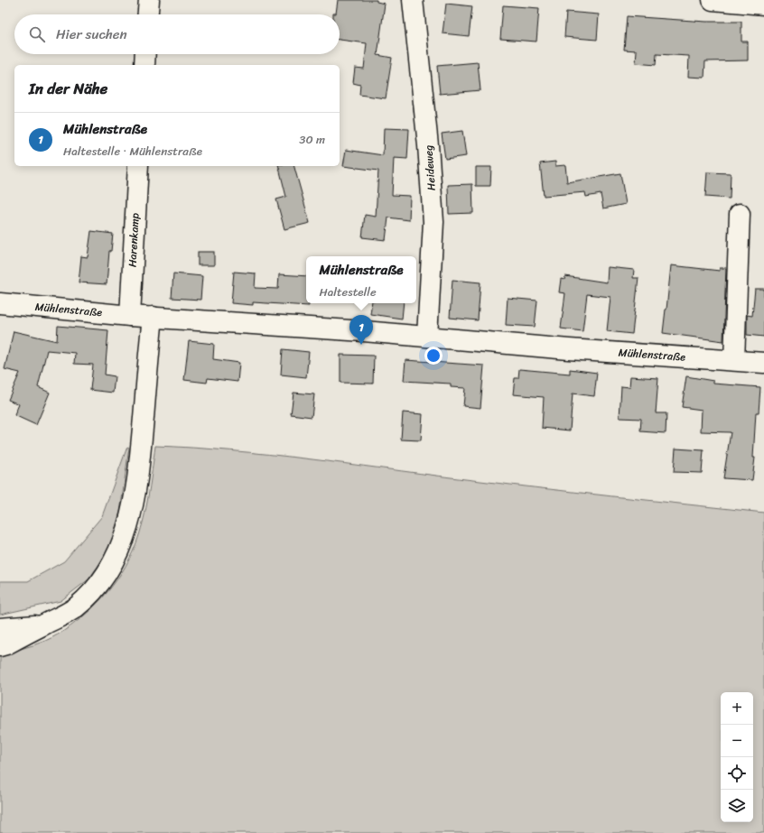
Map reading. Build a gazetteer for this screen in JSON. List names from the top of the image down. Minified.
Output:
{"streets":{"main road":["Heideweg","Harenkamp","Mühlenstraße"]},"crossings":[["Heideweg","Mühlenstraße"],["Harenkamp","Mühlenstraße"]],"page":{"search":"Hier suchen","heading":"In der Nähe","list":[{"mark":"1","name":"Mühlenstraße","note":"Haltestelle · Mühlenstraße","value":"30 m"}],"popup":["Mühlenstraße","Haltestelle"],"pins":"1","map_buttons":["+","−"]}}
